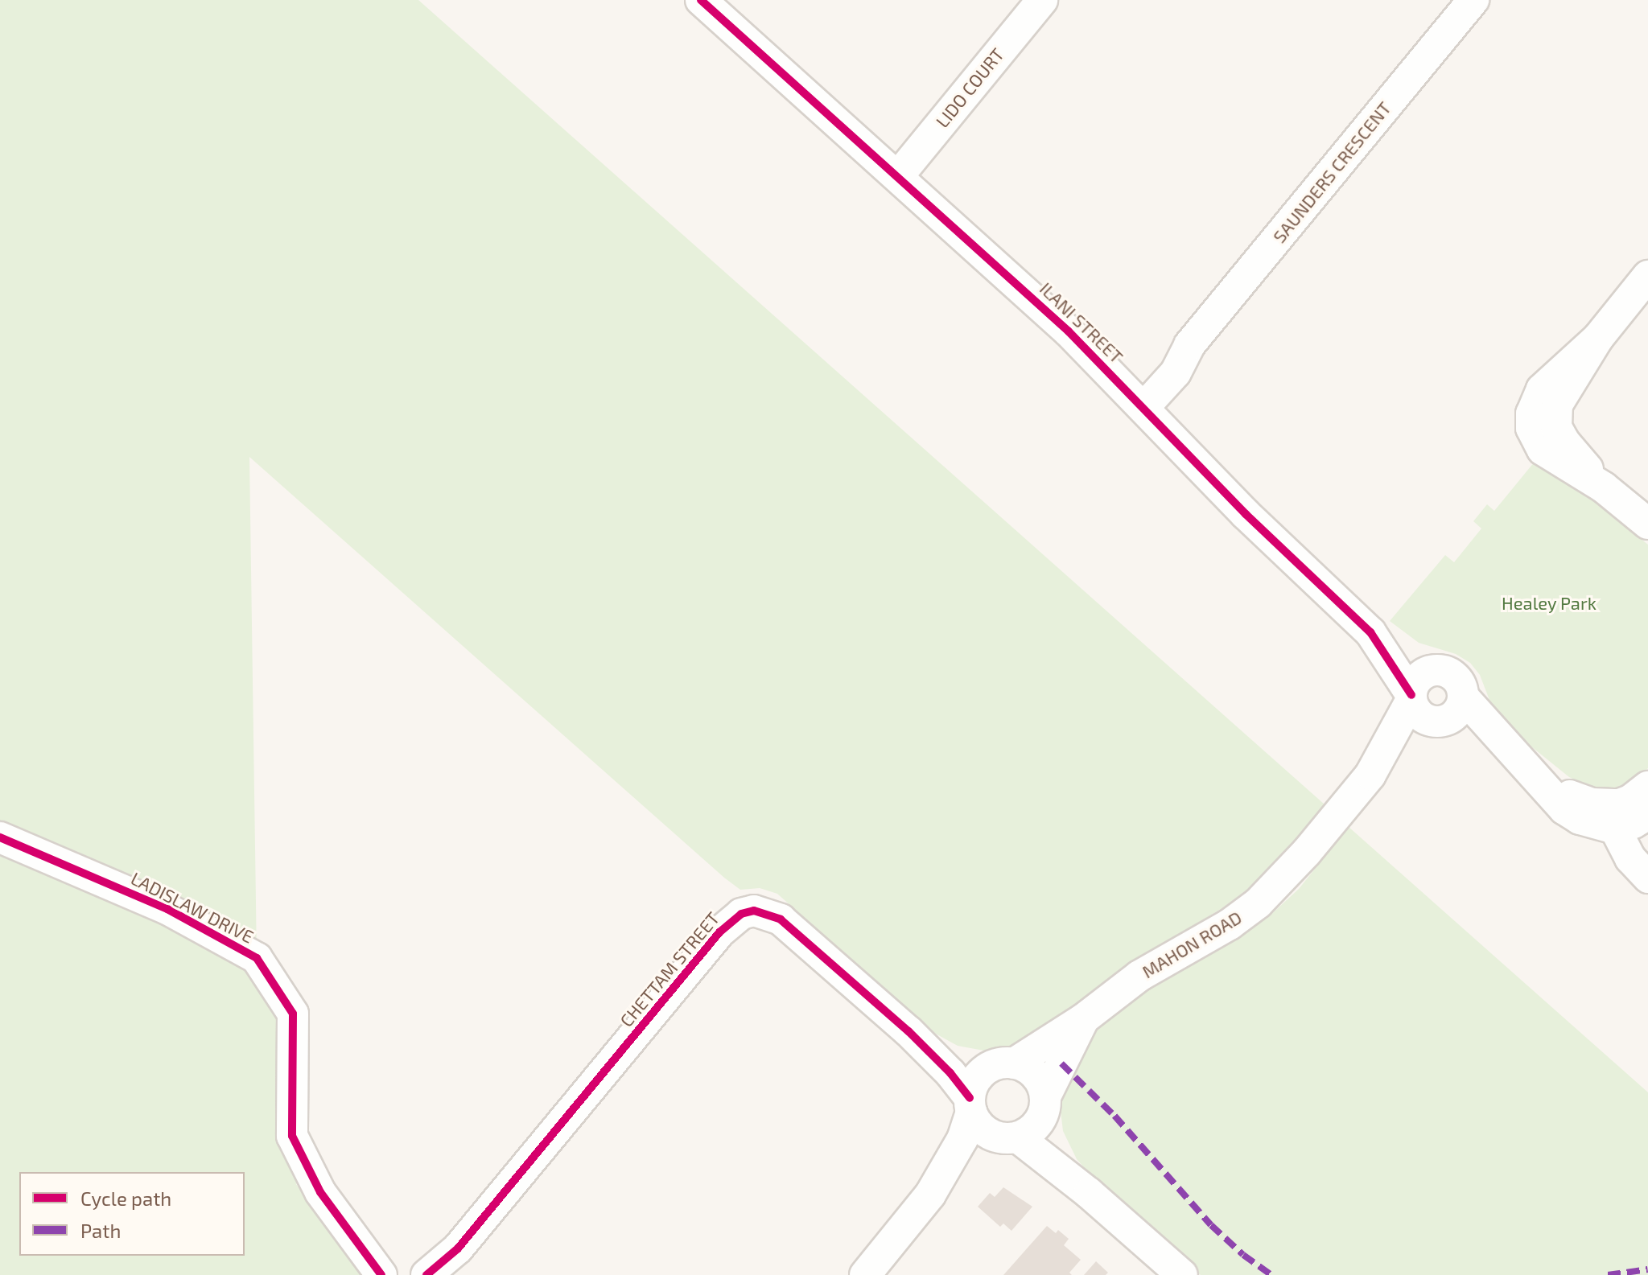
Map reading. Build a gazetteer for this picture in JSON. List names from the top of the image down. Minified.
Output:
{"streets":{"street":["LIDO COURT","SAUNDERS CRESCENT","ILANI STREET","LADISLAW DRIVE","MAHON ROAD","CHETTAM STREET"]},"crossings":[["LIDO COURT","ILANI STREET"],["SAUNDERS CRESCENT","ILANI STREET"],["ILANI STREET","MAHON ROAD"],["MAHON ROAD","CHETTAM STREET"]],"parks":["Healey Park"],"legend":["Cycle path","Path"]}
